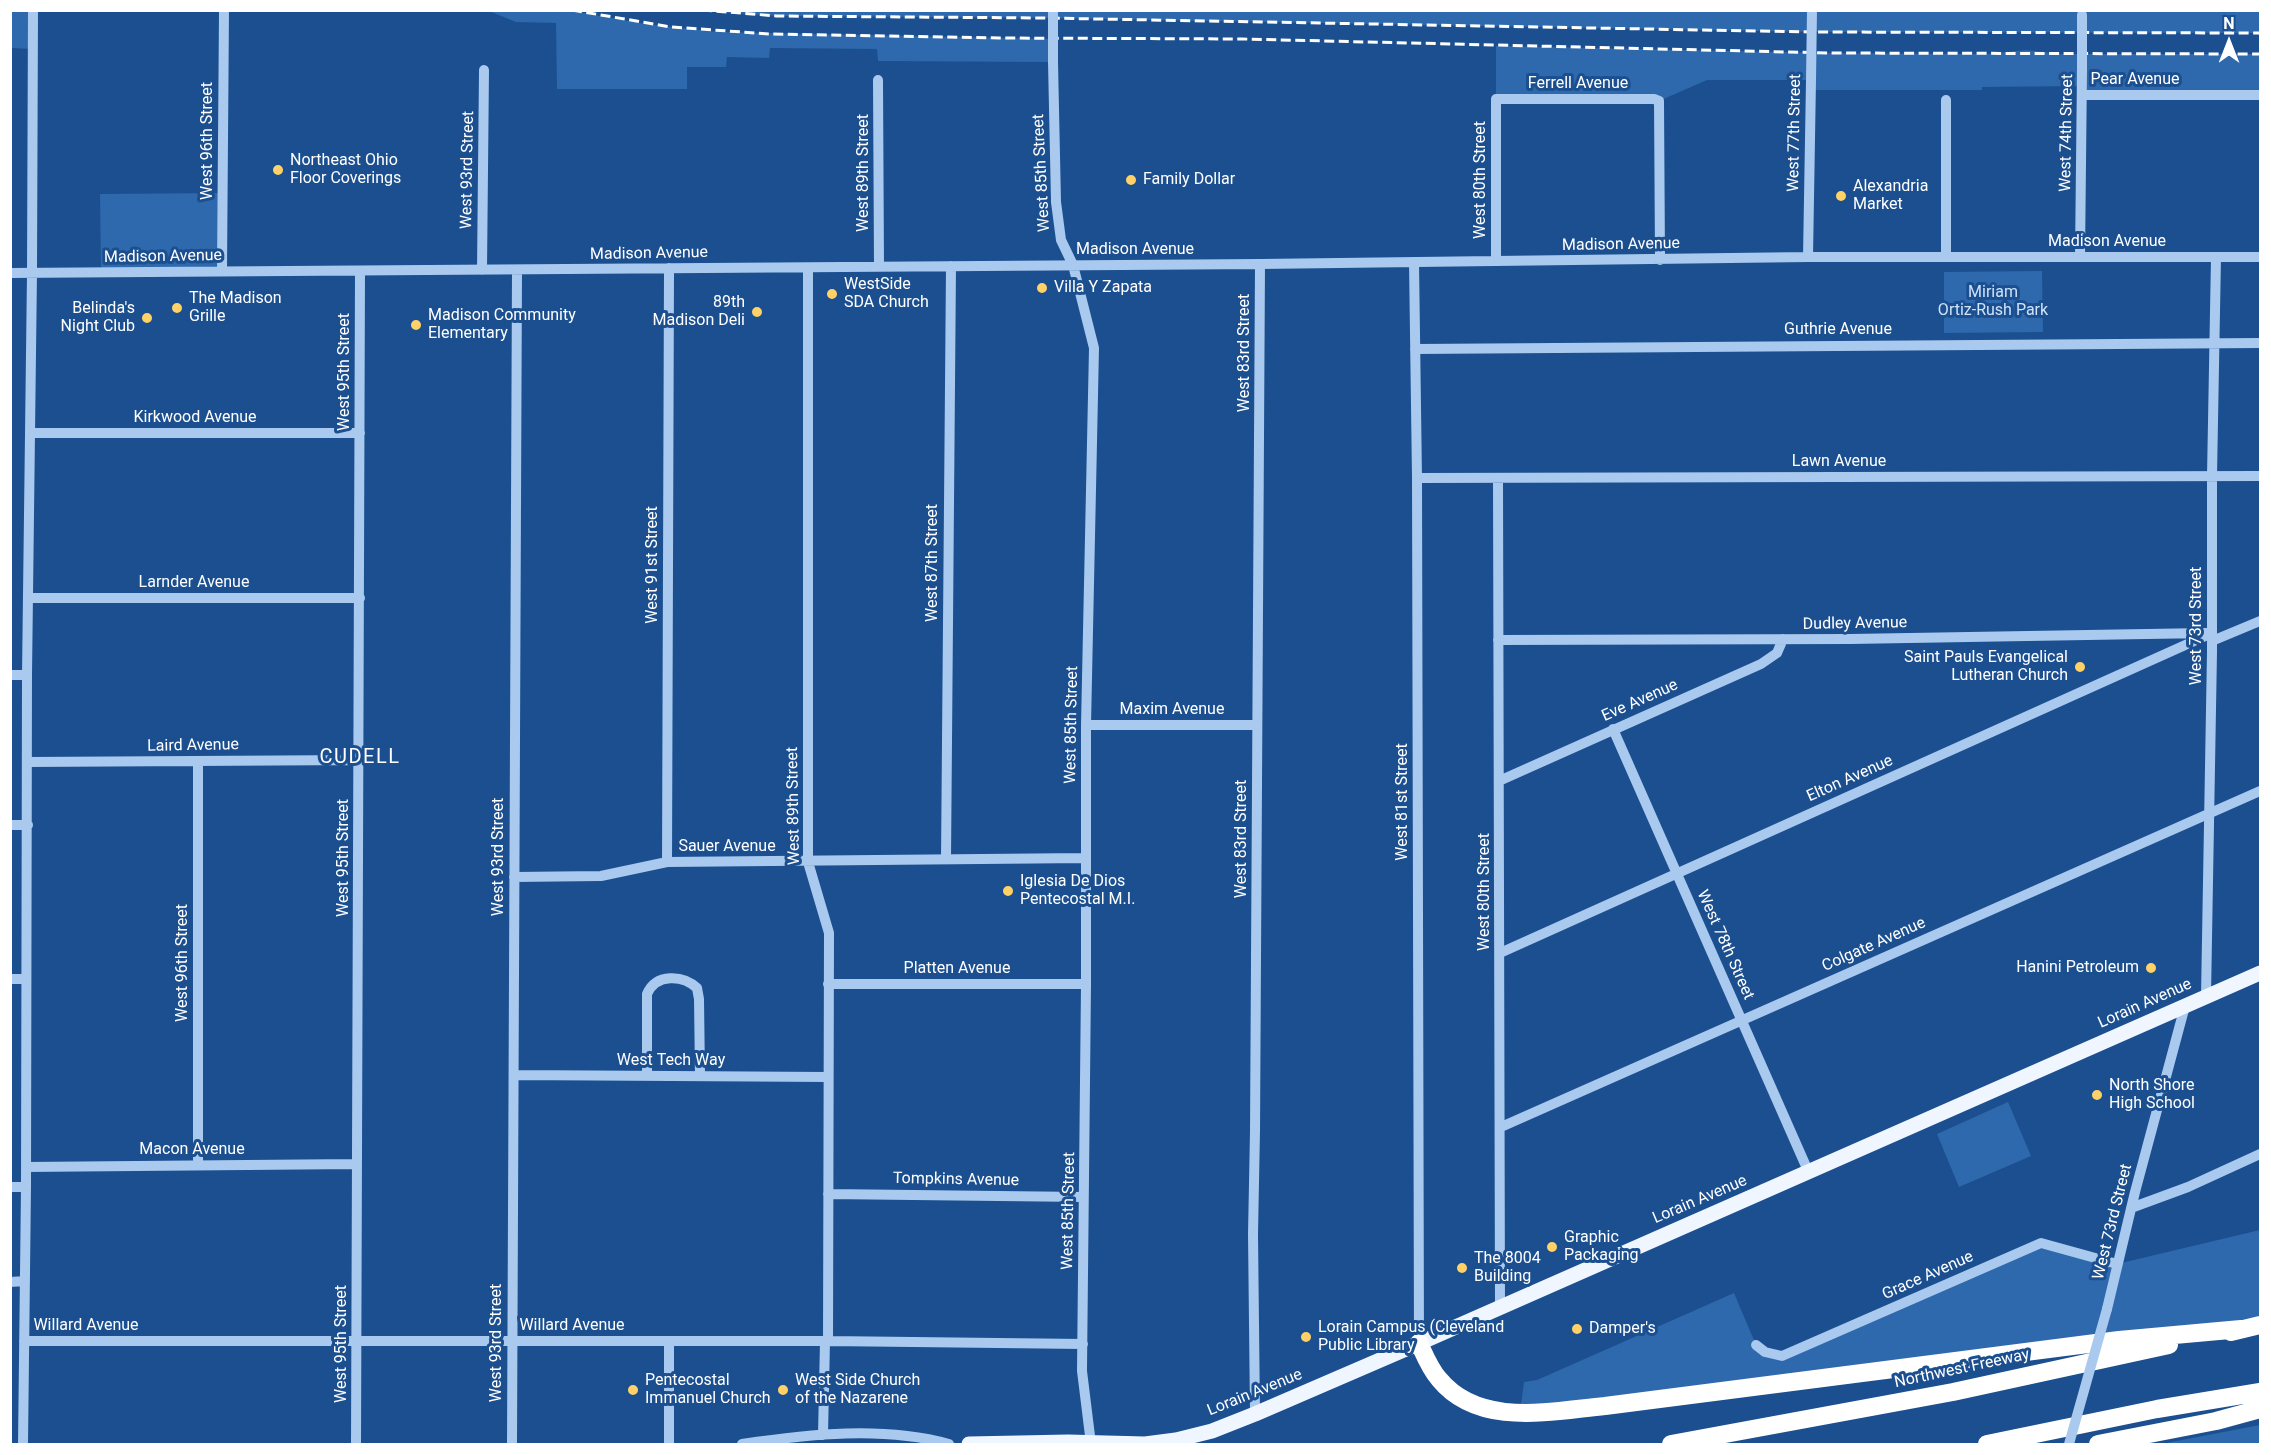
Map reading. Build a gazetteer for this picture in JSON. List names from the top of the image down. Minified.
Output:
{"streets":{"highway":["Northwest Freeway"],"main road":["Lorain Avenue"],"street":["Pear Avenue","Ferrell Avenue","West 77th Street","West 74th Street","West 96th Street","West 93rd Street","West 89th Street","West 85th Street","West 80th Street","Madison Avenue","Guthrie Avenue","West 83rd Street","West 95th Street","Kirkwood Avenue","Lawn Avenue","West 87th Street","West 91st Street","Larnder Avenue","Dudley Avenue","West 73rd Street","Eve Avenue","Maxim Avenue","Laird Avenue","Elton Avenue","West 81st Street","Sauer Avenue","West 78th Street","Colgate Avenue","Platten Avenue","West Tech Way","Macon Avenue","Tompkins Avenue","Grace Avenue","Willard Avenue"]},"crossings":[["Pear Avenue","West 74th Street"],["Ferrell Avenue","West 80th Street"],["Ferrell Avenue","Madison Avenue"],["West 77th Street","Madison Avenue"],["West 74th Street","Madison Avenue"],["West 96th Street","Madison Avenue"],["West 96th Street","Laird Avenue"],["West 96th Street","Macon Avenue"],["West 93rd Street","Madison Avenue"],["West 93rd Street","Sauer Avenue"],["West 93rd Street","West Tech Way"],["West 93rd Street","Willard Avenue"],["West 89th Street","Madison Avenue"],["West 89th Street","Sauer Avenue"],["West 89th Street","Platten Avenue"],["West 89th Street","West Tech Way"],["West 89th Street","Tompkins Avenue"],["West 89th Street","Willard Avenue"],["West 85th Street","Madison Avenue"],["West 85th Street","Maxim Avenue"],["West 85th Street","Sauer Avenue"],["West 85th Street","Platten Avenue"],["West 85th Street","Lorain Avenue"],["West 85th Street","Tompkins Avenue"],["West 85th Street","Willard Avenue"],["West 80th Street","Madison Avenue"],["West 80th Street","Lawn Avenue"],["West 80th Street","Dudley Avenue"],["West 80th Street","Eve Avenue"],["West 80th Street","Elton Avenue"],["West 80th Street","Colgate Avenue"],["West 80th Street","Lorain Avenue"],["Madison Avenue","West 83rd Street"],["Madison Avenue","West 95th Street"],["Madison Avenue","West 87th Street"],["Madison Avenue","West 91st Street"],["Madison Avenue","West 73rd Street"],["Madison Avenue","West 81st Street"],["Guthrie Avenue","West 73rd Street"],["Guthrie Avenue","West 81st Street"],["West 83rd Street","Maxim Avenue"],["West 83rd Street","Lorain Avenue"],["West 95th Street","Kirkwood Avenue"],["West 95th Street","Larnder Avenue"],["West 95th Street","Laird Avenue"],["West 95th Street","Macon Avenue"],["West 95th Street","Willard Avenue"],["Lawn Avenue","West 73rd Street"],["Lawn Avenue","West 81st Street"],["West 87th Street","Sauer Avenue"],["West 91st Street","Sauer Avenue"],["Dudley Avenue","West 73rd Street"],["Dudley Avenue","Eve Avenue"],["Dudley Avenue","Elton Avenue"],["West 73rd Street","Elton Avenue"],["West 73rd Street","Colgate Avenue"],["West 73rd Street","Lorain Avenue"],["West 73rd Street","Grace Avenue"],["Eve Avenue","West 78th Street"],["Elton Avenue","West 78th Street"],["West 81st Street","Lorain Avenue"],["West 78th Street","Colgate Avenue"],["West 78th Street","Lorain Avenue"]],"districts":["CUDELL"],"parks":["Miriam Ortiz-Rush Park"],"places":["Northeast Ohio Floor Coverings","Family Dollar","Alexandria Market","Villa Y Zapata","WestSide SDA Church","The Madison Grille","89th Madison Deli","Belinda's Night Club","Madison Community Elementary","Saint Pauls Evangelical Lutheran Church","Iglesia De Dios Pentecostal M.I.","Hanini Petroleum","North Shore High School","Graphic Packaging","The 8004 Building","Damper's","Lorain Campus (Cleveland Public Library","Pentecostal Immanuel Church","West Side Church of the Nazarene"],"north":"top"}
